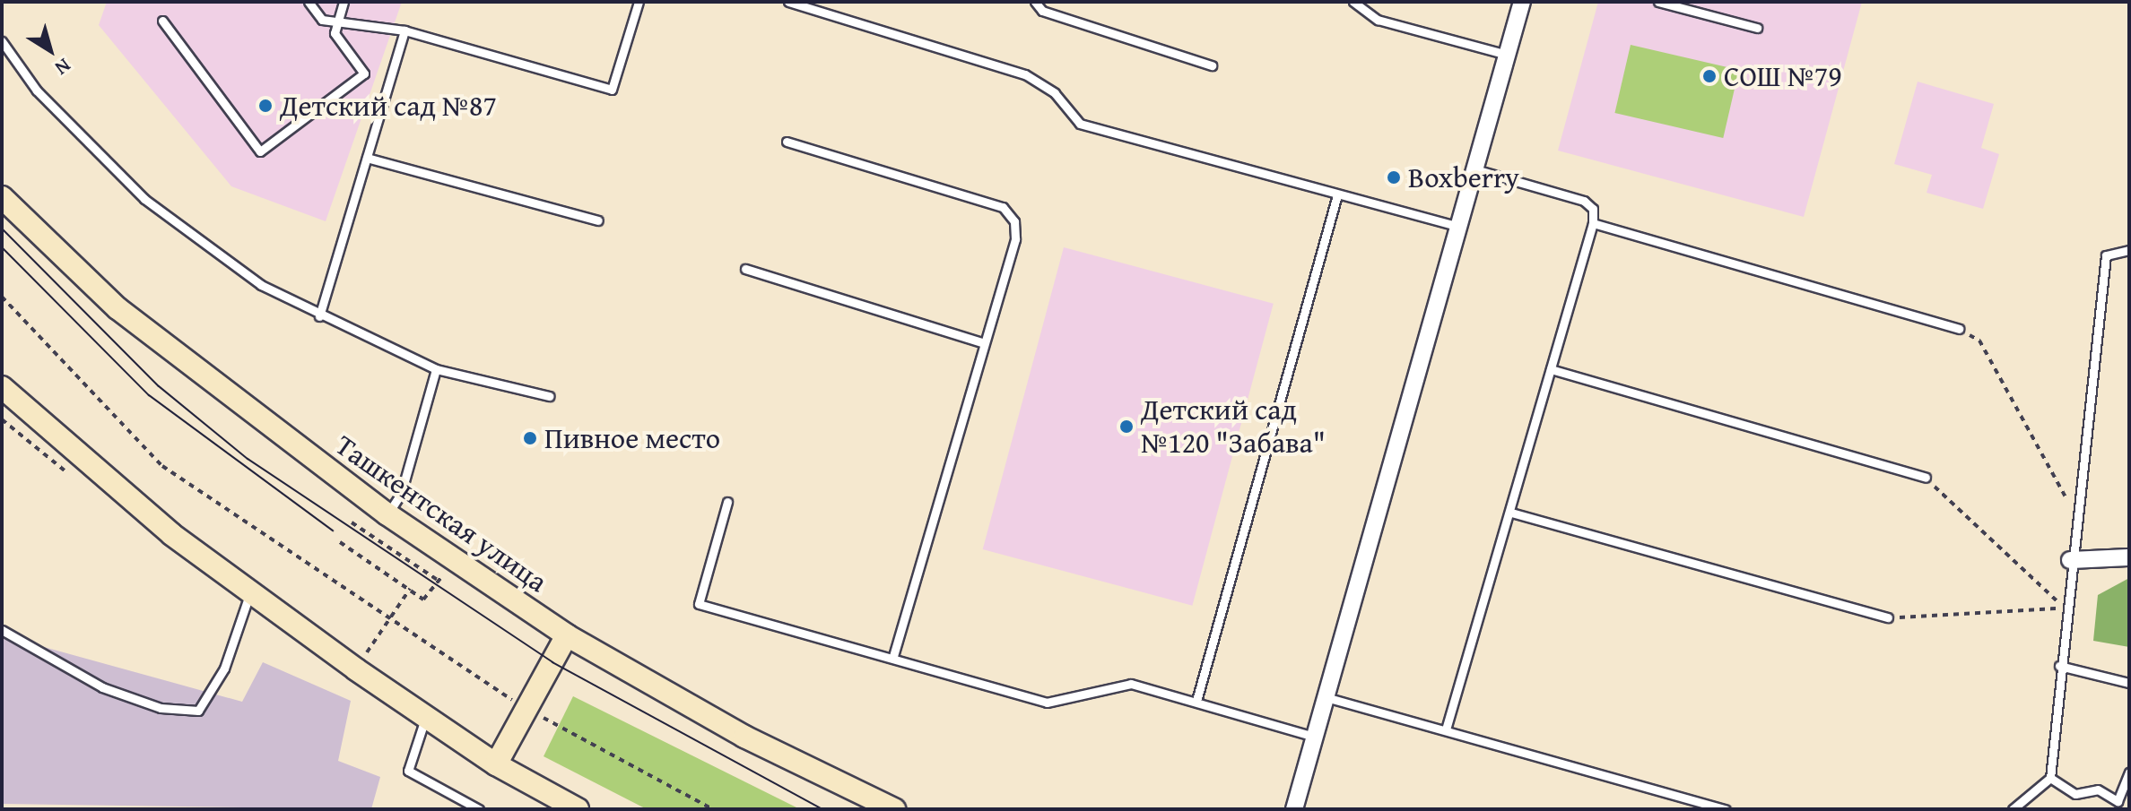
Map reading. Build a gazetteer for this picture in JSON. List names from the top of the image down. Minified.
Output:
{"streets":{"main road":["Ташкентская улица"]},"places":["СОШ №79","Детский сад №87","Boxberry","Детский сад №120 \"Забава\"","Пивное место"],"north":"bottom right"}
